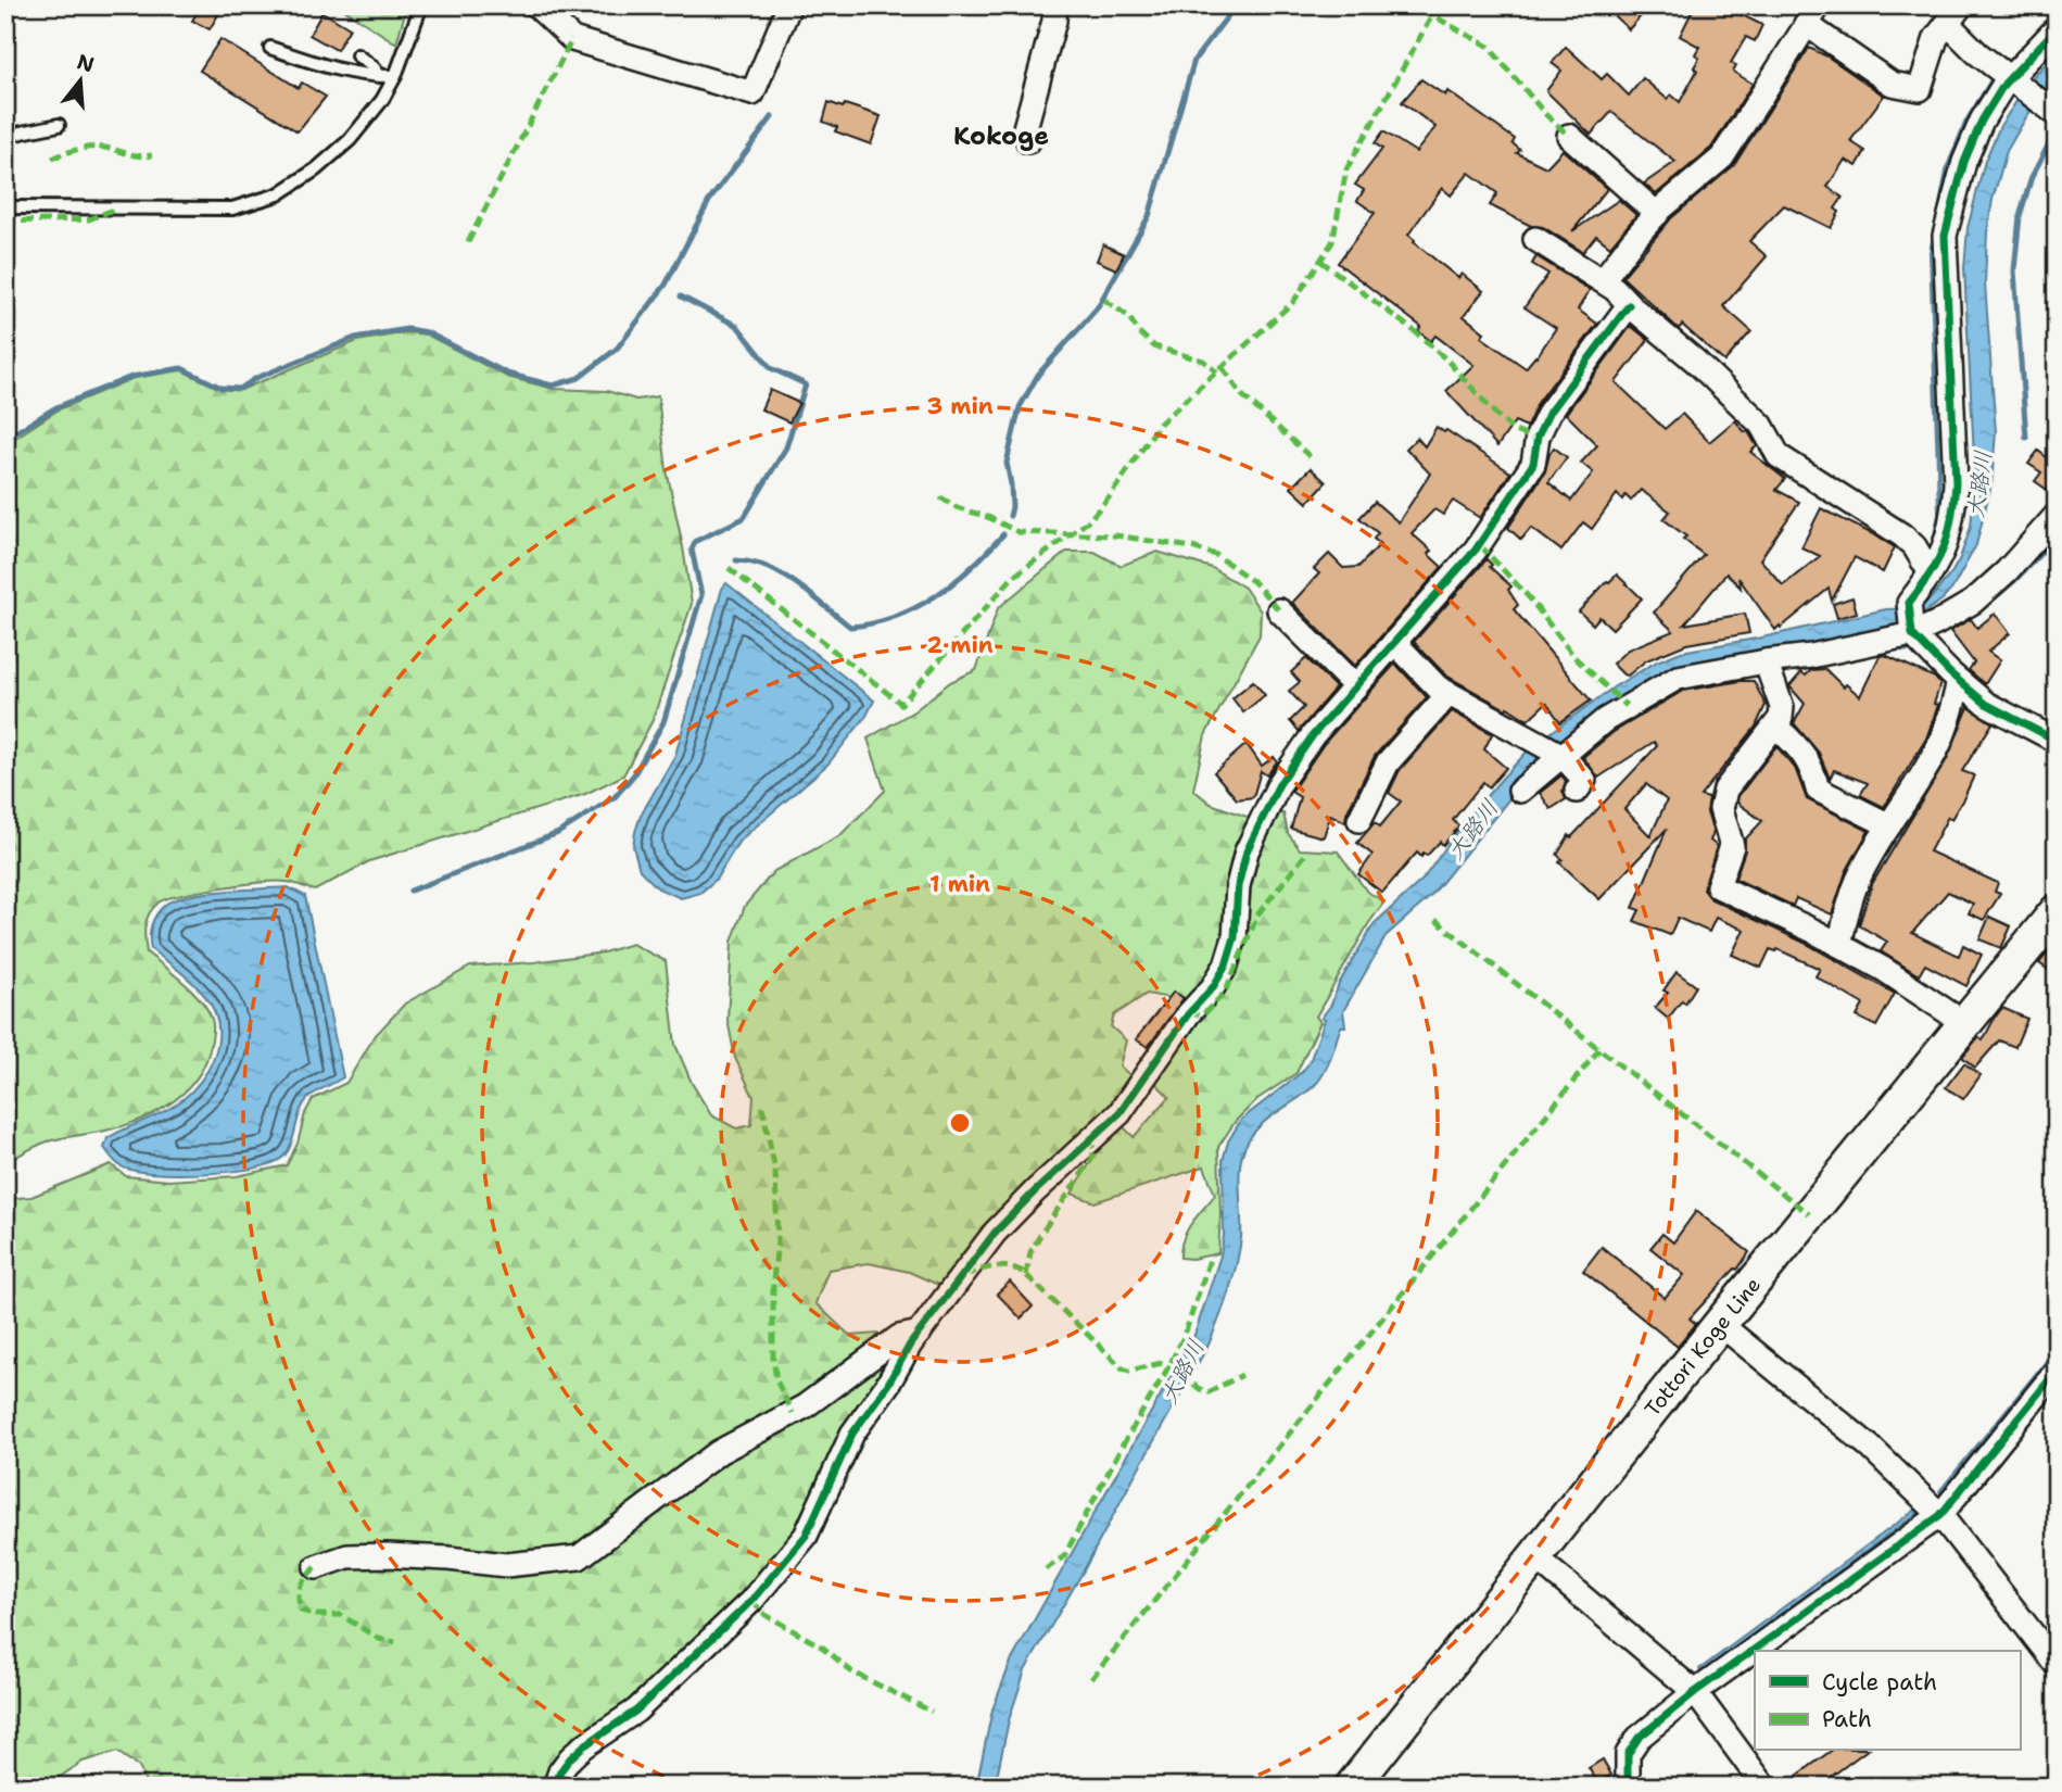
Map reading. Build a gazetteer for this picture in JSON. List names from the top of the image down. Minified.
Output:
{"streets":{"main road":["Tottori Koge Line"]},"districts":["Kokoge"],"water":["大路川"],"legend":["Cycle path","Path"],"north":"top","rings":["3 min","2 min","1 min"]}
